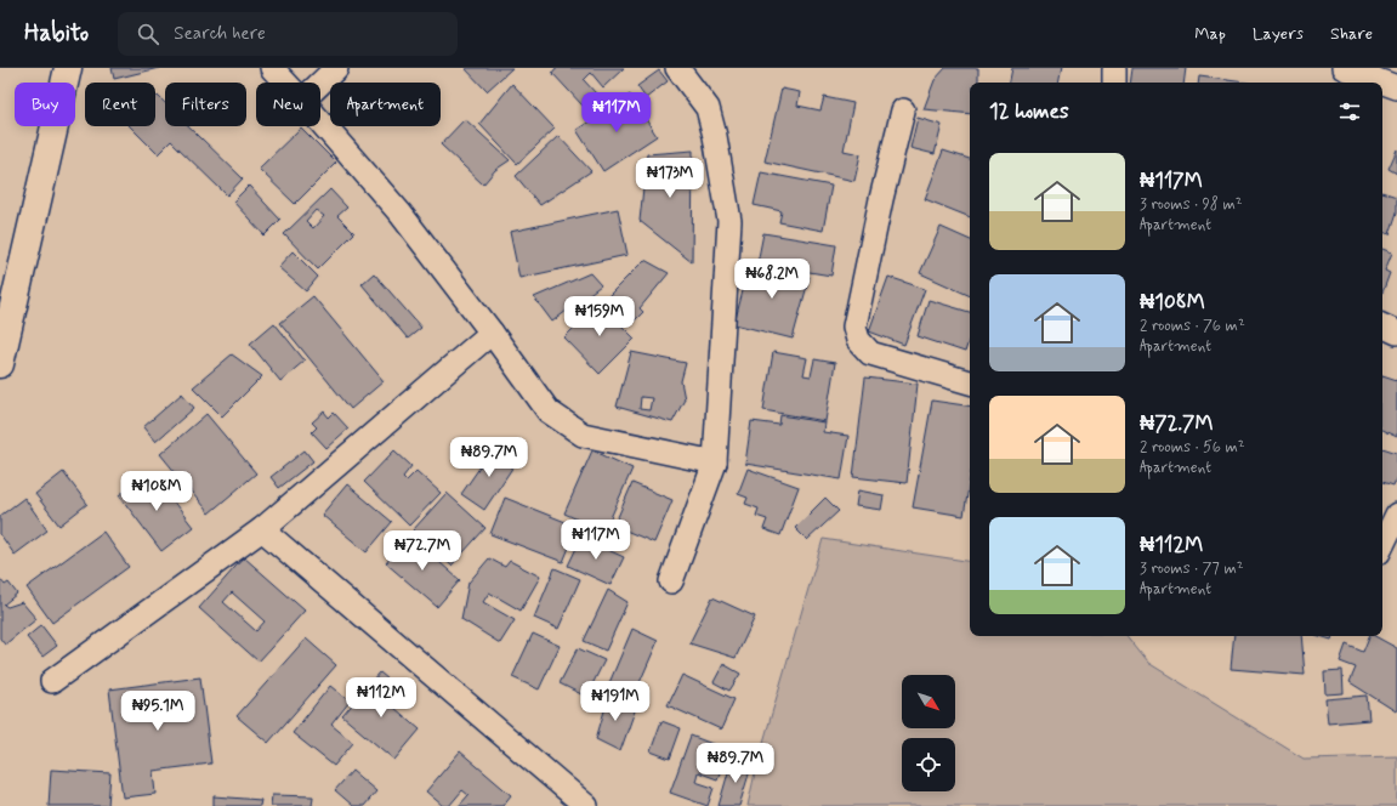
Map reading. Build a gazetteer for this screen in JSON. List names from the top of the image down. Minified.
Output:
{"north":"bottom right","page":{"header":"Habito","search":"Search here","nav":["Map","Layers","Share"],"chip":["Buy","Rent","Filters","New","Apartment"],"heading":"12 homes","price":["₦117M","₦173M","₦68.2M","₦159M","₦89.7M","₦108M","₦117M","₦72.7M","₦112M","₦191M","₦95.1M","₦89.7M"],"list":[{"name":"₦117M","note":"3 rooms · 98 m² · Apartment"},{"name":"₦108M","note":"2 rooms · 76 m² · Apartment"},{"name":"₦72.7M","note":"2 rooms · 56 m² · Apartment"},{"name":"₦112M","note":"3 rooms · 77 m² · Apartment"}]}}
